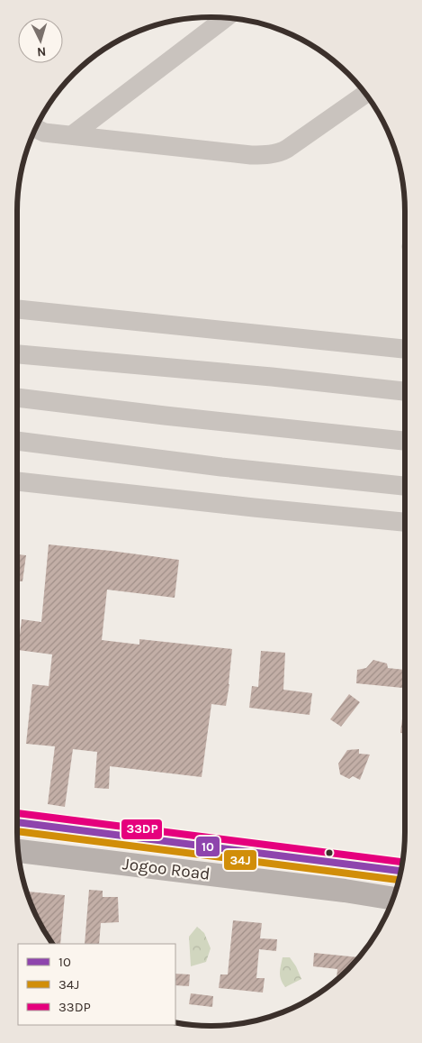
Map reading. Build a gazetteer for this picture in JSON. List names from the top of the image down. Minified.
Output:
{"streets":{"main road":["Jogoo Road"]},"lines":["transit line 33DP","transit line 10","transit line 34J"],"legend":["10","34J","33DP"],"north":"bottom"}
